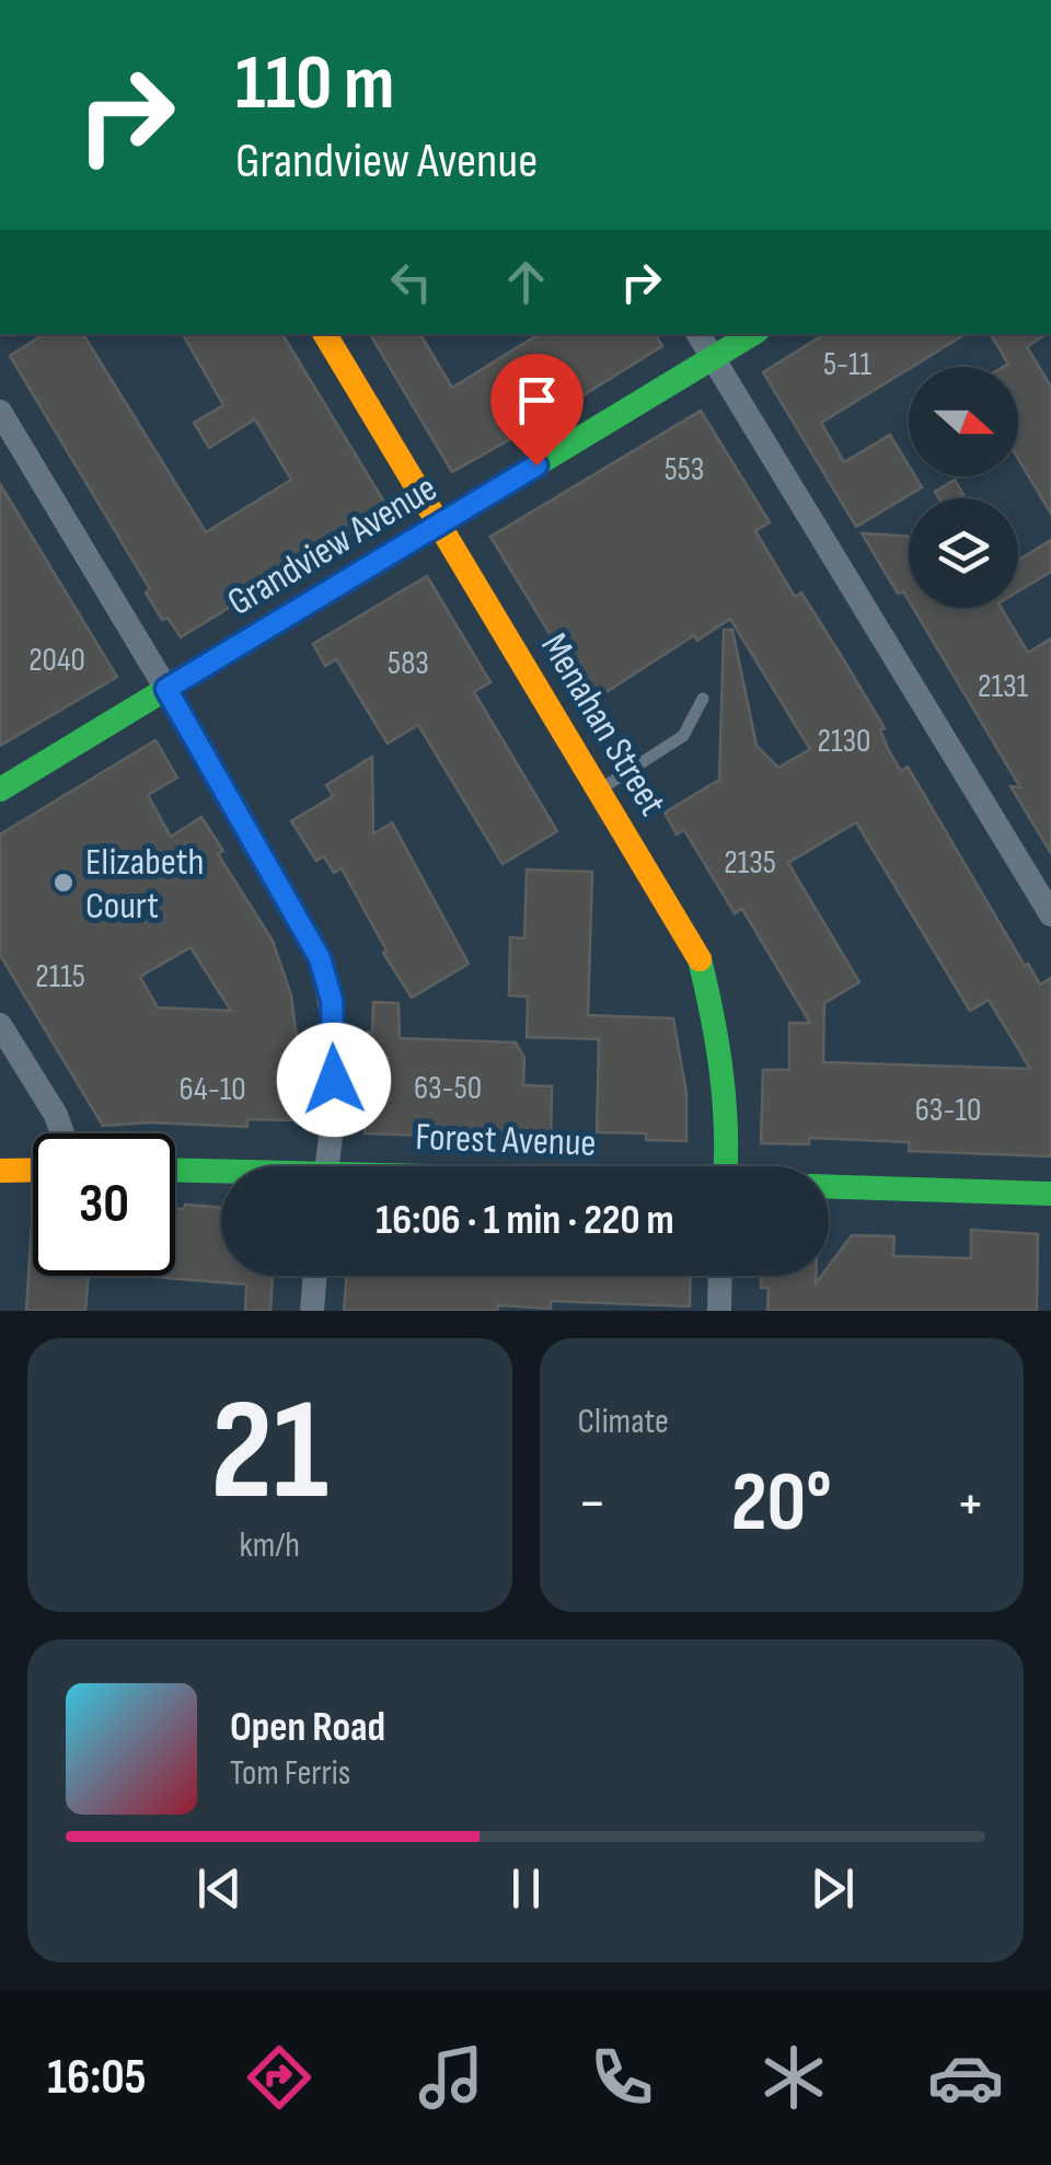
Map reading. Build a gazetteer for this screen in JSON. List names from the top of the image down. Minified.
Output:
{"streets":{"street":["Grandview Avenue","Menahan Street","Forest Avenue"]},"crossings":[["Grandview Avenue","Menahan Street"]],"places":["Elizabeth Court"],"house_numbers":["5-11","553","2040","583","2131","2130","2135","2115","63-50","64-10","63-10"],"north":"right","page":{"turn":["110 m","Grandview Avenue"],"limit":"30","trip":"16:06 · 1 min · 220 m","tile":[["21","km/h"],"Climate"],"heat":["−","20°","+"],"song":["Open Road","Tom Ferris"],"tabs":"16:05"}}
